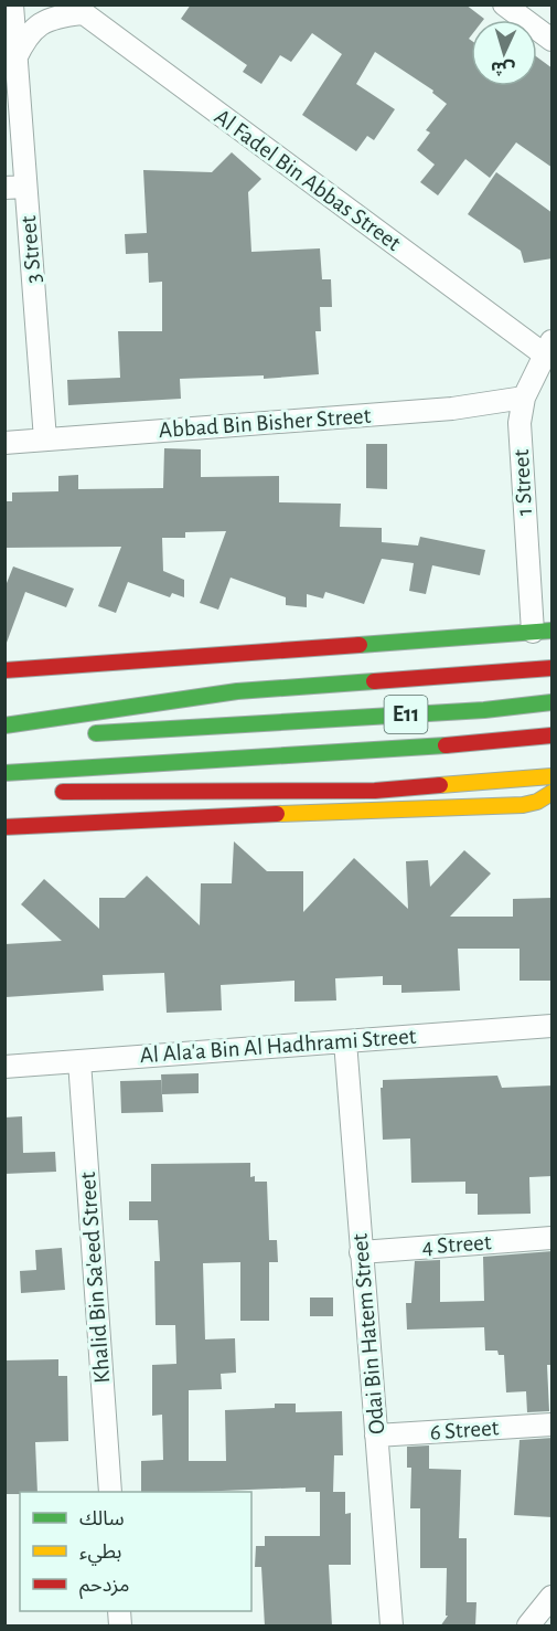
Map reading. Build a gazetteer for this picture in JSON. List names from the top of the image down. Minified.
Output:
{"streets":{"main road":["E11"],"street":["Al Fadel Bin Abbas Street","3 Street","Abbad Bin Bisher Street","1 Street","Al Ala'a Bin Al Hadhrami Street","4 Street","Khalid Bin Sa'eed Street","Odai Bin Hatem Street","6 Street"]},"crossings":[["Al Fadel Bin Abbas Street","1 Street"],["3 Street","Abbad Bin Bisher Street"],["Abbad Bin Bisher Street","1 Street"],["Al Ala'a Bin Al Hadhrami Street","Khalid Bin Sa'eed Street"],["Al Ala'a Bin Al Hadhrami Street","Odai Bin Hatem Street"],["4 Street","Odai Bin Hatem Street"],["Odai Bin Hatem Street","6 Street"]],"legend":["سالك","بطيء","مزدحم"],"north":"bottom"}
